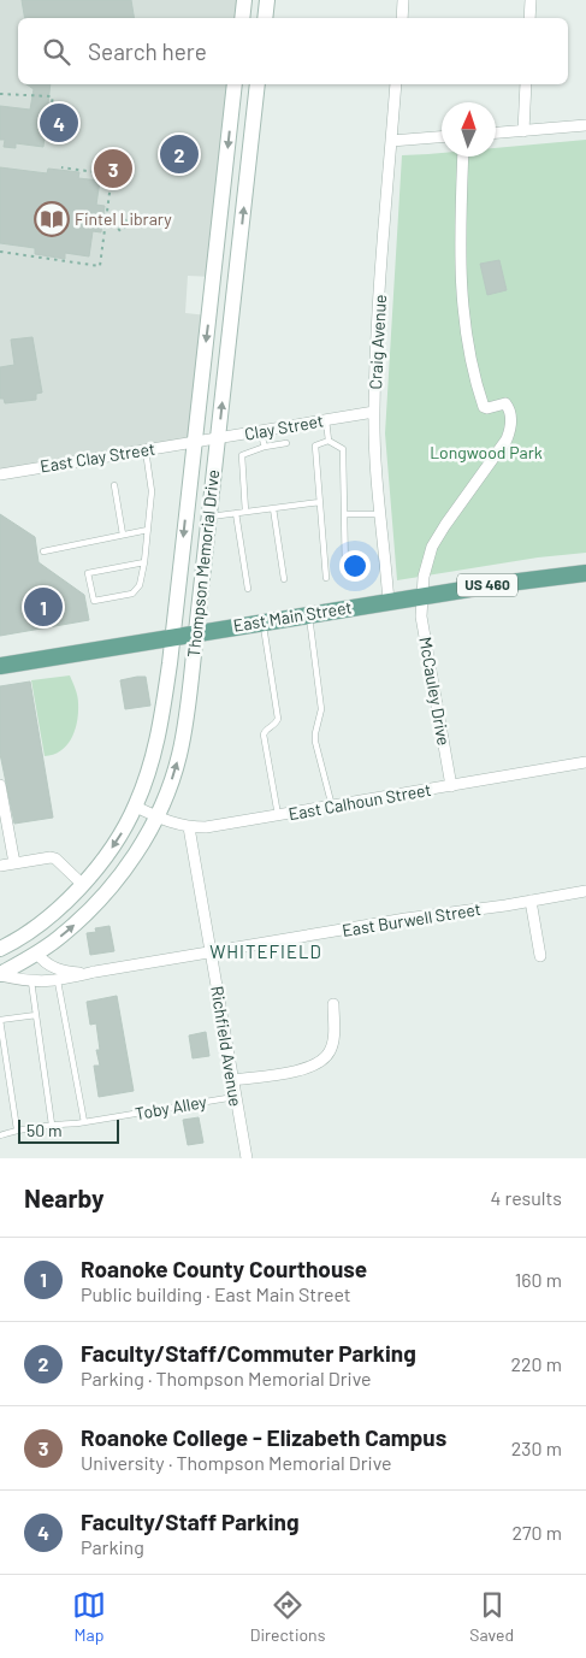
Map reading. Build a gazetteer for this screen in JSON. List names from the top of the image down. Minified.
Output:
{"streets":{"main road":["Thompson Memorial Drive","US 460","East Main Street"],"street":["Craig Avenue","Clay Street","East Clay Street","McCauley Drive","East Calhoun Street","East Burwell Street","Richfield Avenue"],"lane":["Toby Alley"]},"crossings":[["Craig Avenue","Clay Street"],["Craig Avenue","East Main Street"],["Clay Street","East Clay Street"],["Clay Street","Thompson Memorial Drive"],["East Clay Street","Thompson Memorial Drive"],["Thompson Memorial Drive","East Main Street"],["Thompson Memorial Drive","East Calhoun Street"],["Thompson Memorial Drive","East Burwell Street"],["East Main Street","McCauley Drive"],["McCauley Drive","East Calhoun Street"],["East Calhoun Street","Richfield Avenue"],["East Burwell Street","Richfield Avenue"],["Richfield Avenue","Toby Alley"]],"districts":["WHITEFIELD"],"parks":["Longwood Park"],"places":{"library":["Fintel Library"]},"scale_bar":"50 m","north":"top","page":{"search":"Search here","pins":["4","2","3","1"],"scale":"50 m","heading":["Nearby","4 results"],"list":[{"mark":"1","name":"Roanoke County Courthouse","note":"Public building · East Main Street","value":"160 m"},{"mark":"2","name":"Faculty/Staff/Commuter Parking","note":"Parking · Thompson Memorial Drive","value":"220 m"},{"mark":"3","name":"Roanoke College - Elizabeth Campus","note":"University · Thompson Memorial Drive","value":"230 m"},{"mark":"4","name":"Faculty/Staff Parking","note":"Parking","value":"270 m"}],"nav":["Map","Directions","Saved"]}}
